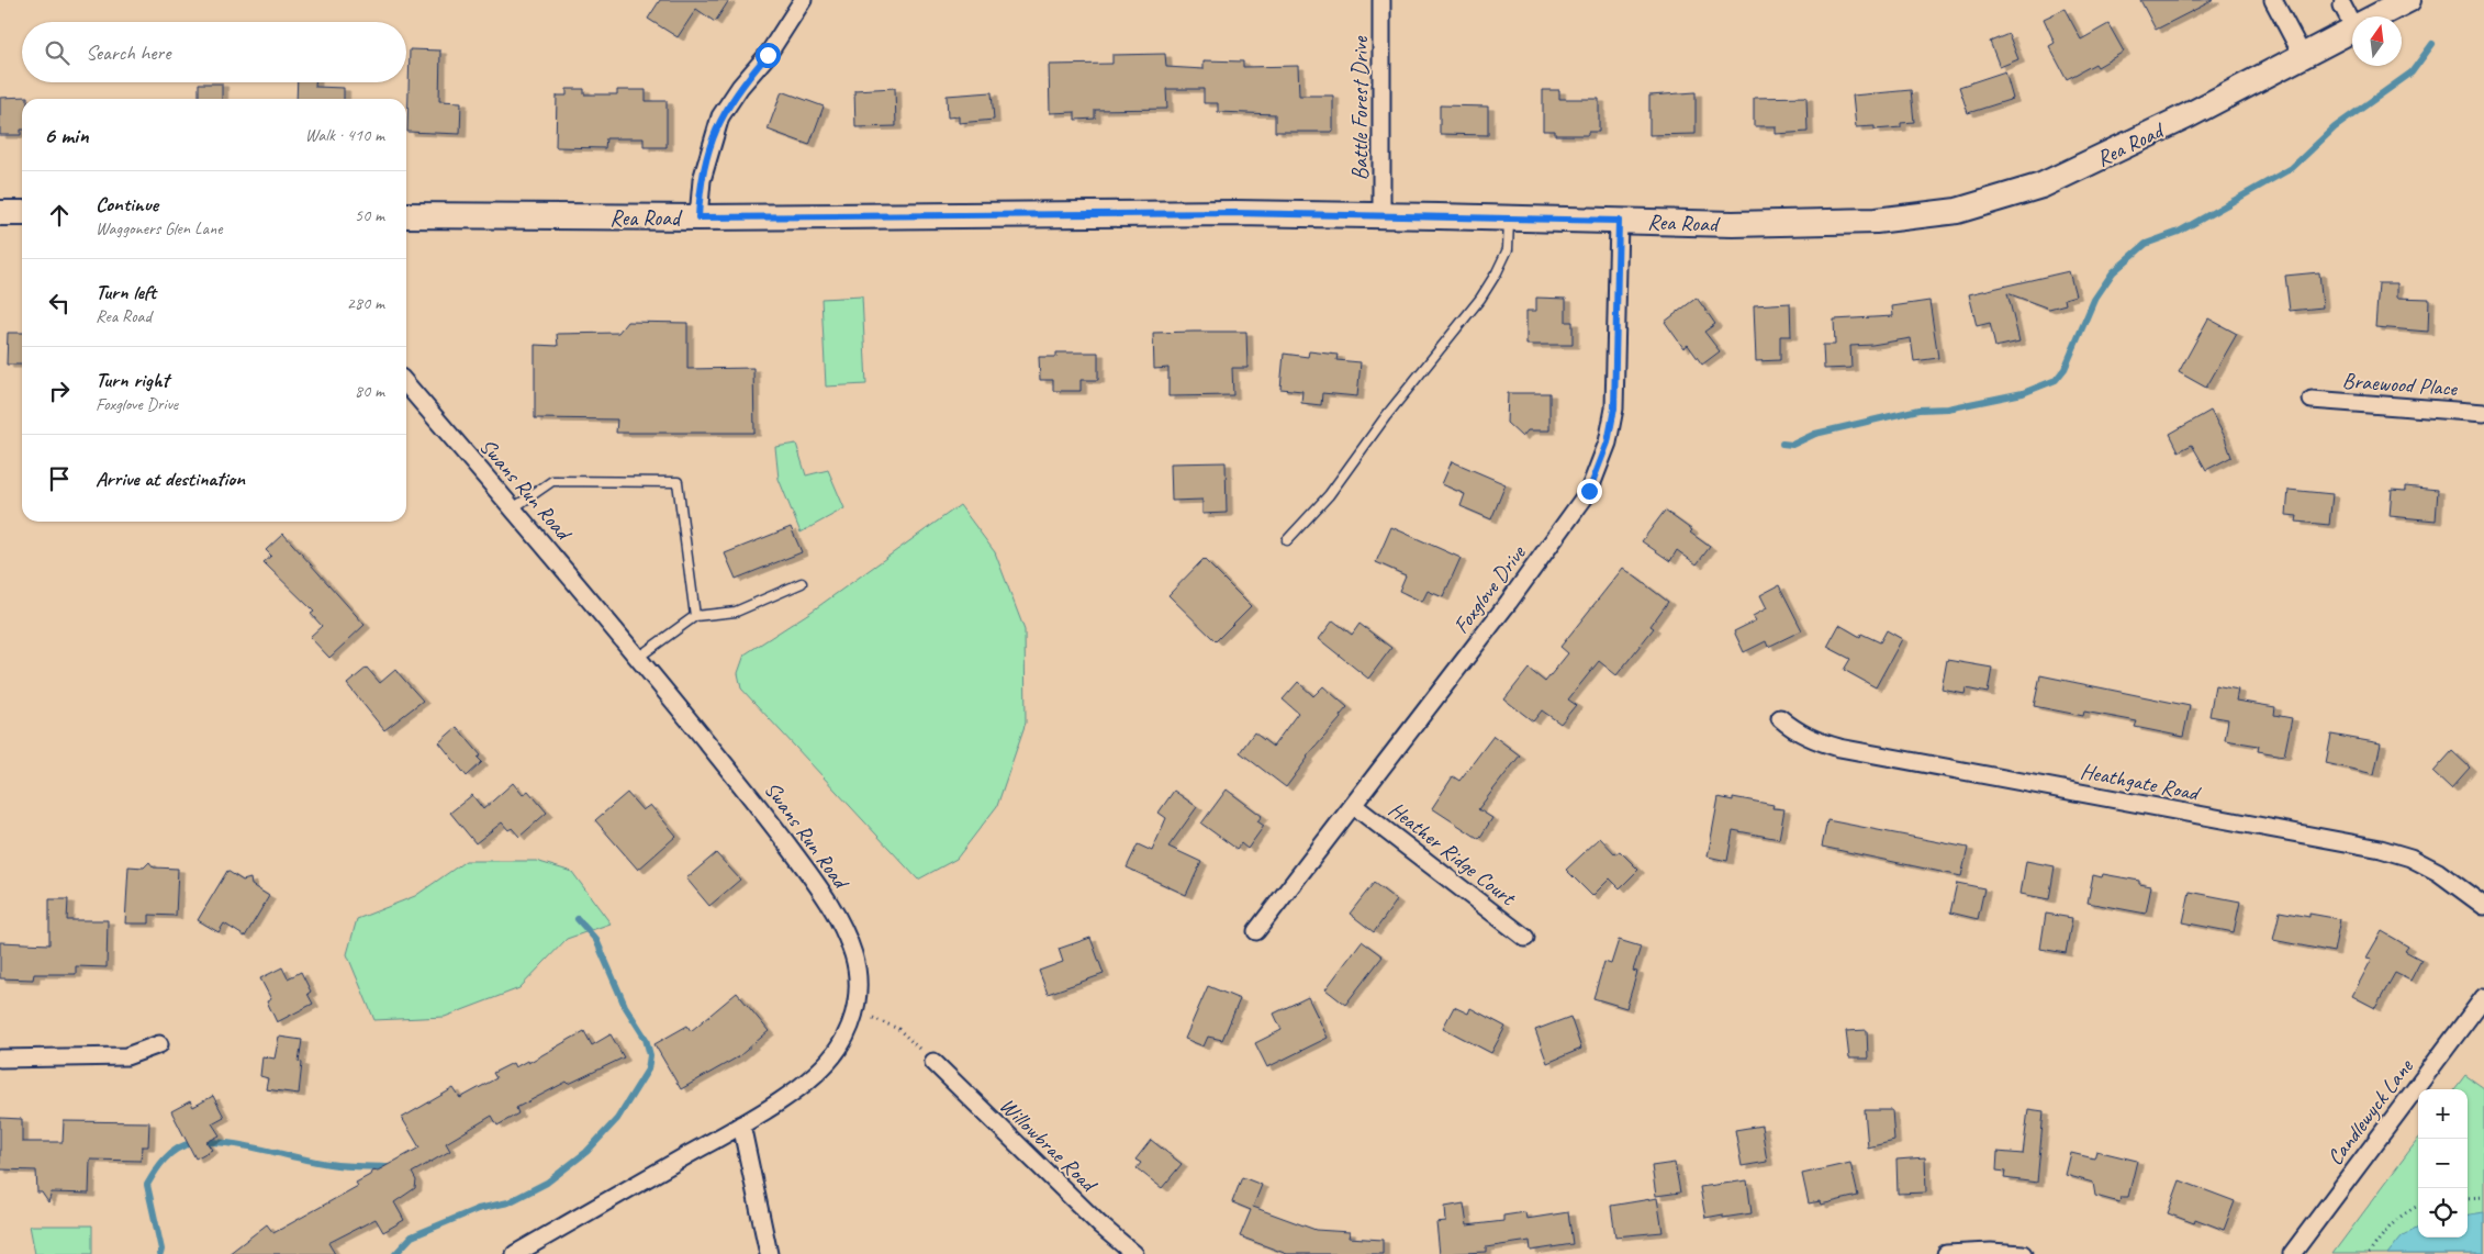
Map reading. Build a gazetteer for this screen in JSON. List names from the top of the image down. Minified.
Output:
{"streets":{"main road":["Rea Road"],"street":["Battle Forest Drive","Braewood Place","Swans Run Road","Foxglove Drive","Heathgate Road","Heather Ridge Court","Candlewyck Lane","Willowbrae Road"]},"crossings":[["Battle Forest Drive","Rea Road"],["Rea Road","Foxglove Drive"],["Foxglove Drive","Heather Ridge Court"]],"north":"top","page":{"search":"Search here","heading":["6 min","Walk · 410 m"],"list":[["Continue","Waggoners Glen Lane","50 m"],["Turn left","Rea Road","280 m"],["Turn right","Foxglove Drive","80 m"],"Arrive at destination"],"map_buttons":["+","−"]}}
